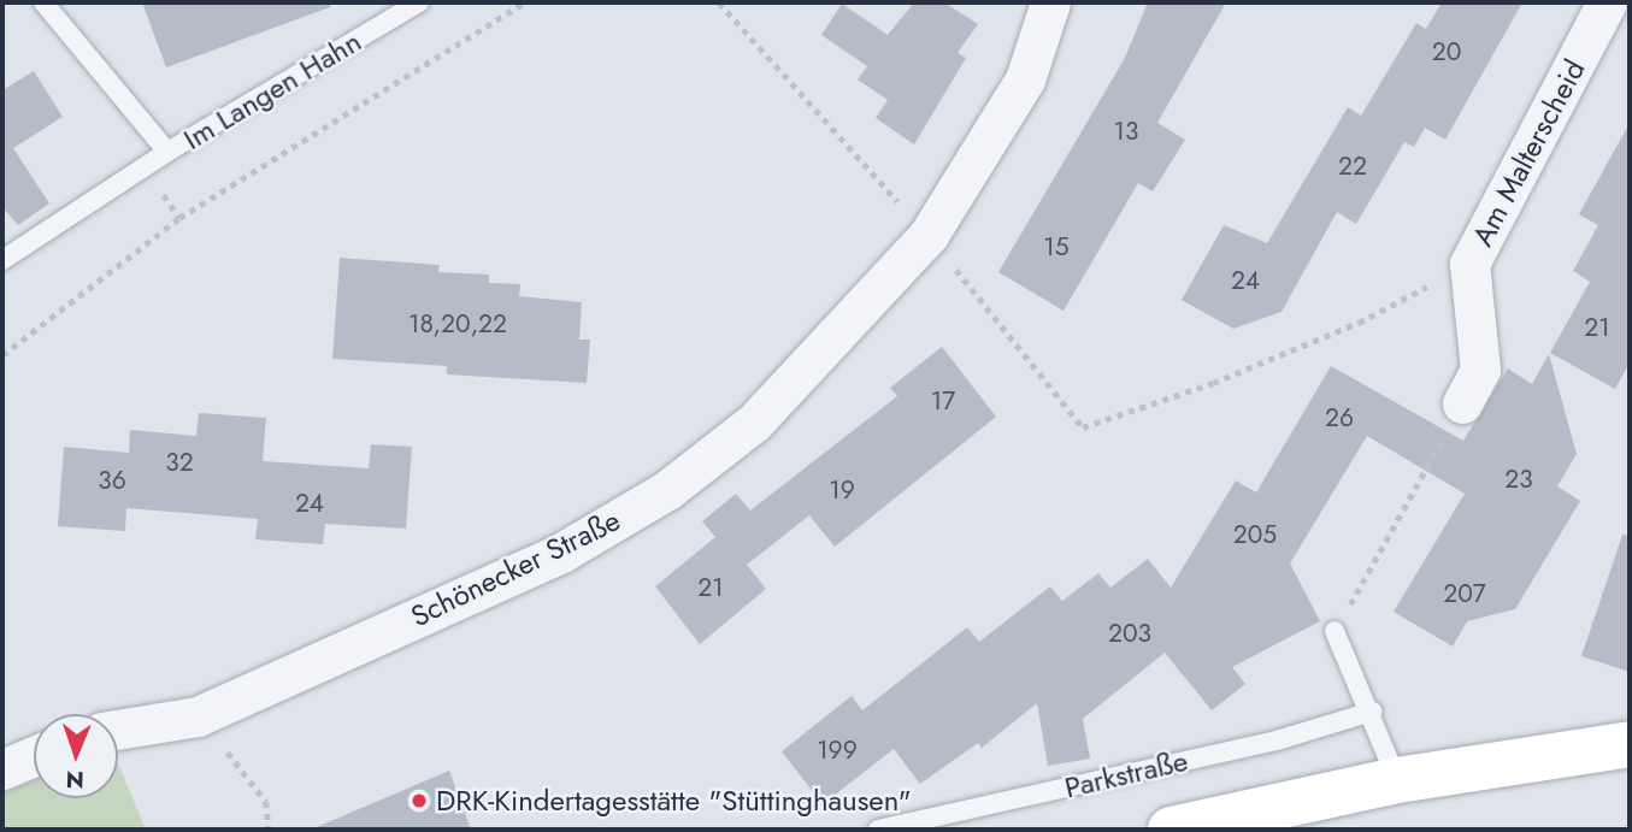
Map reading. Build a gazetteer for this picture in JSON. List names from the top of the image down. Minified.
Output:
{"streets":{"street":["Am Malterscheid","Schönecker Straße"],"lane":["Im Langen Hahn","Parkstraße"]},"places":["DRK-Kindertagesstätte \"Stüttinghausen\""],"house_numbers":["20","13","22","15","24","18,20,22","21","17","26","32","23","36","19","24","205","21","207","203","199"],"north":"bottom"}
